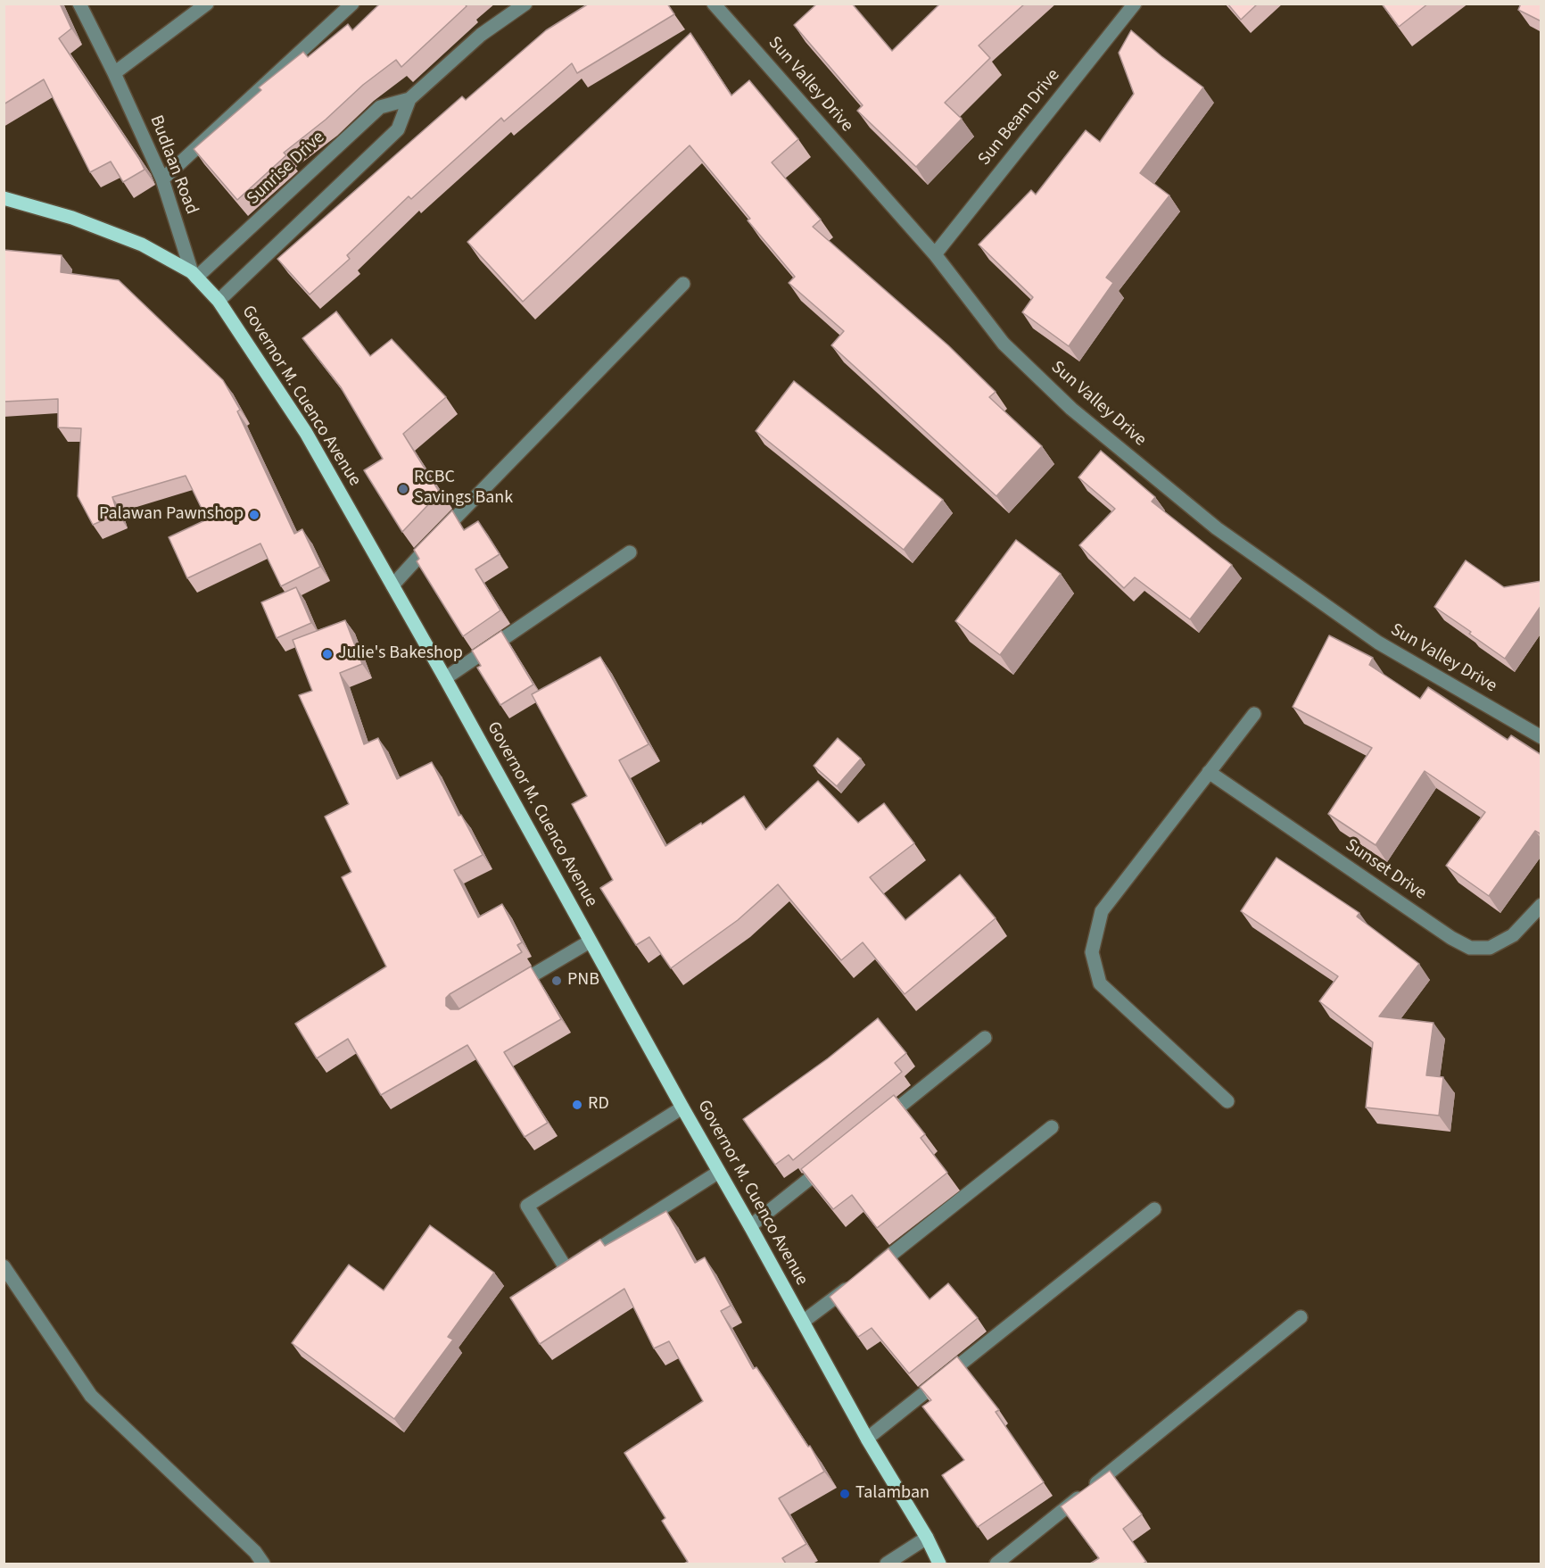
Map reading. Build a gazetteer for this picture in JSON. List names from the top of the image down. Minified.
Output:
{"streets":{"main road":["Governor M. Cuenco Avenue"],"street":["Sun Valley Drive","Sun Beam Drive","Budlaan Road","Sunrise Drive","Sunset Drive"]},"crossings":[["Sun Valley Drive","Sun Beam Drive"],["Budlaan Road","Sunrise Drive"],["Budlaan Road","Governor M. Cuenco Avenue"],["Sunrise Drive","Governor M. Cuenco Avenue"]],"places":["RCBC Savings Bank","Palawan Pawnshop","Julie's Bakeshop","PNB","RD","Talamban"]}
